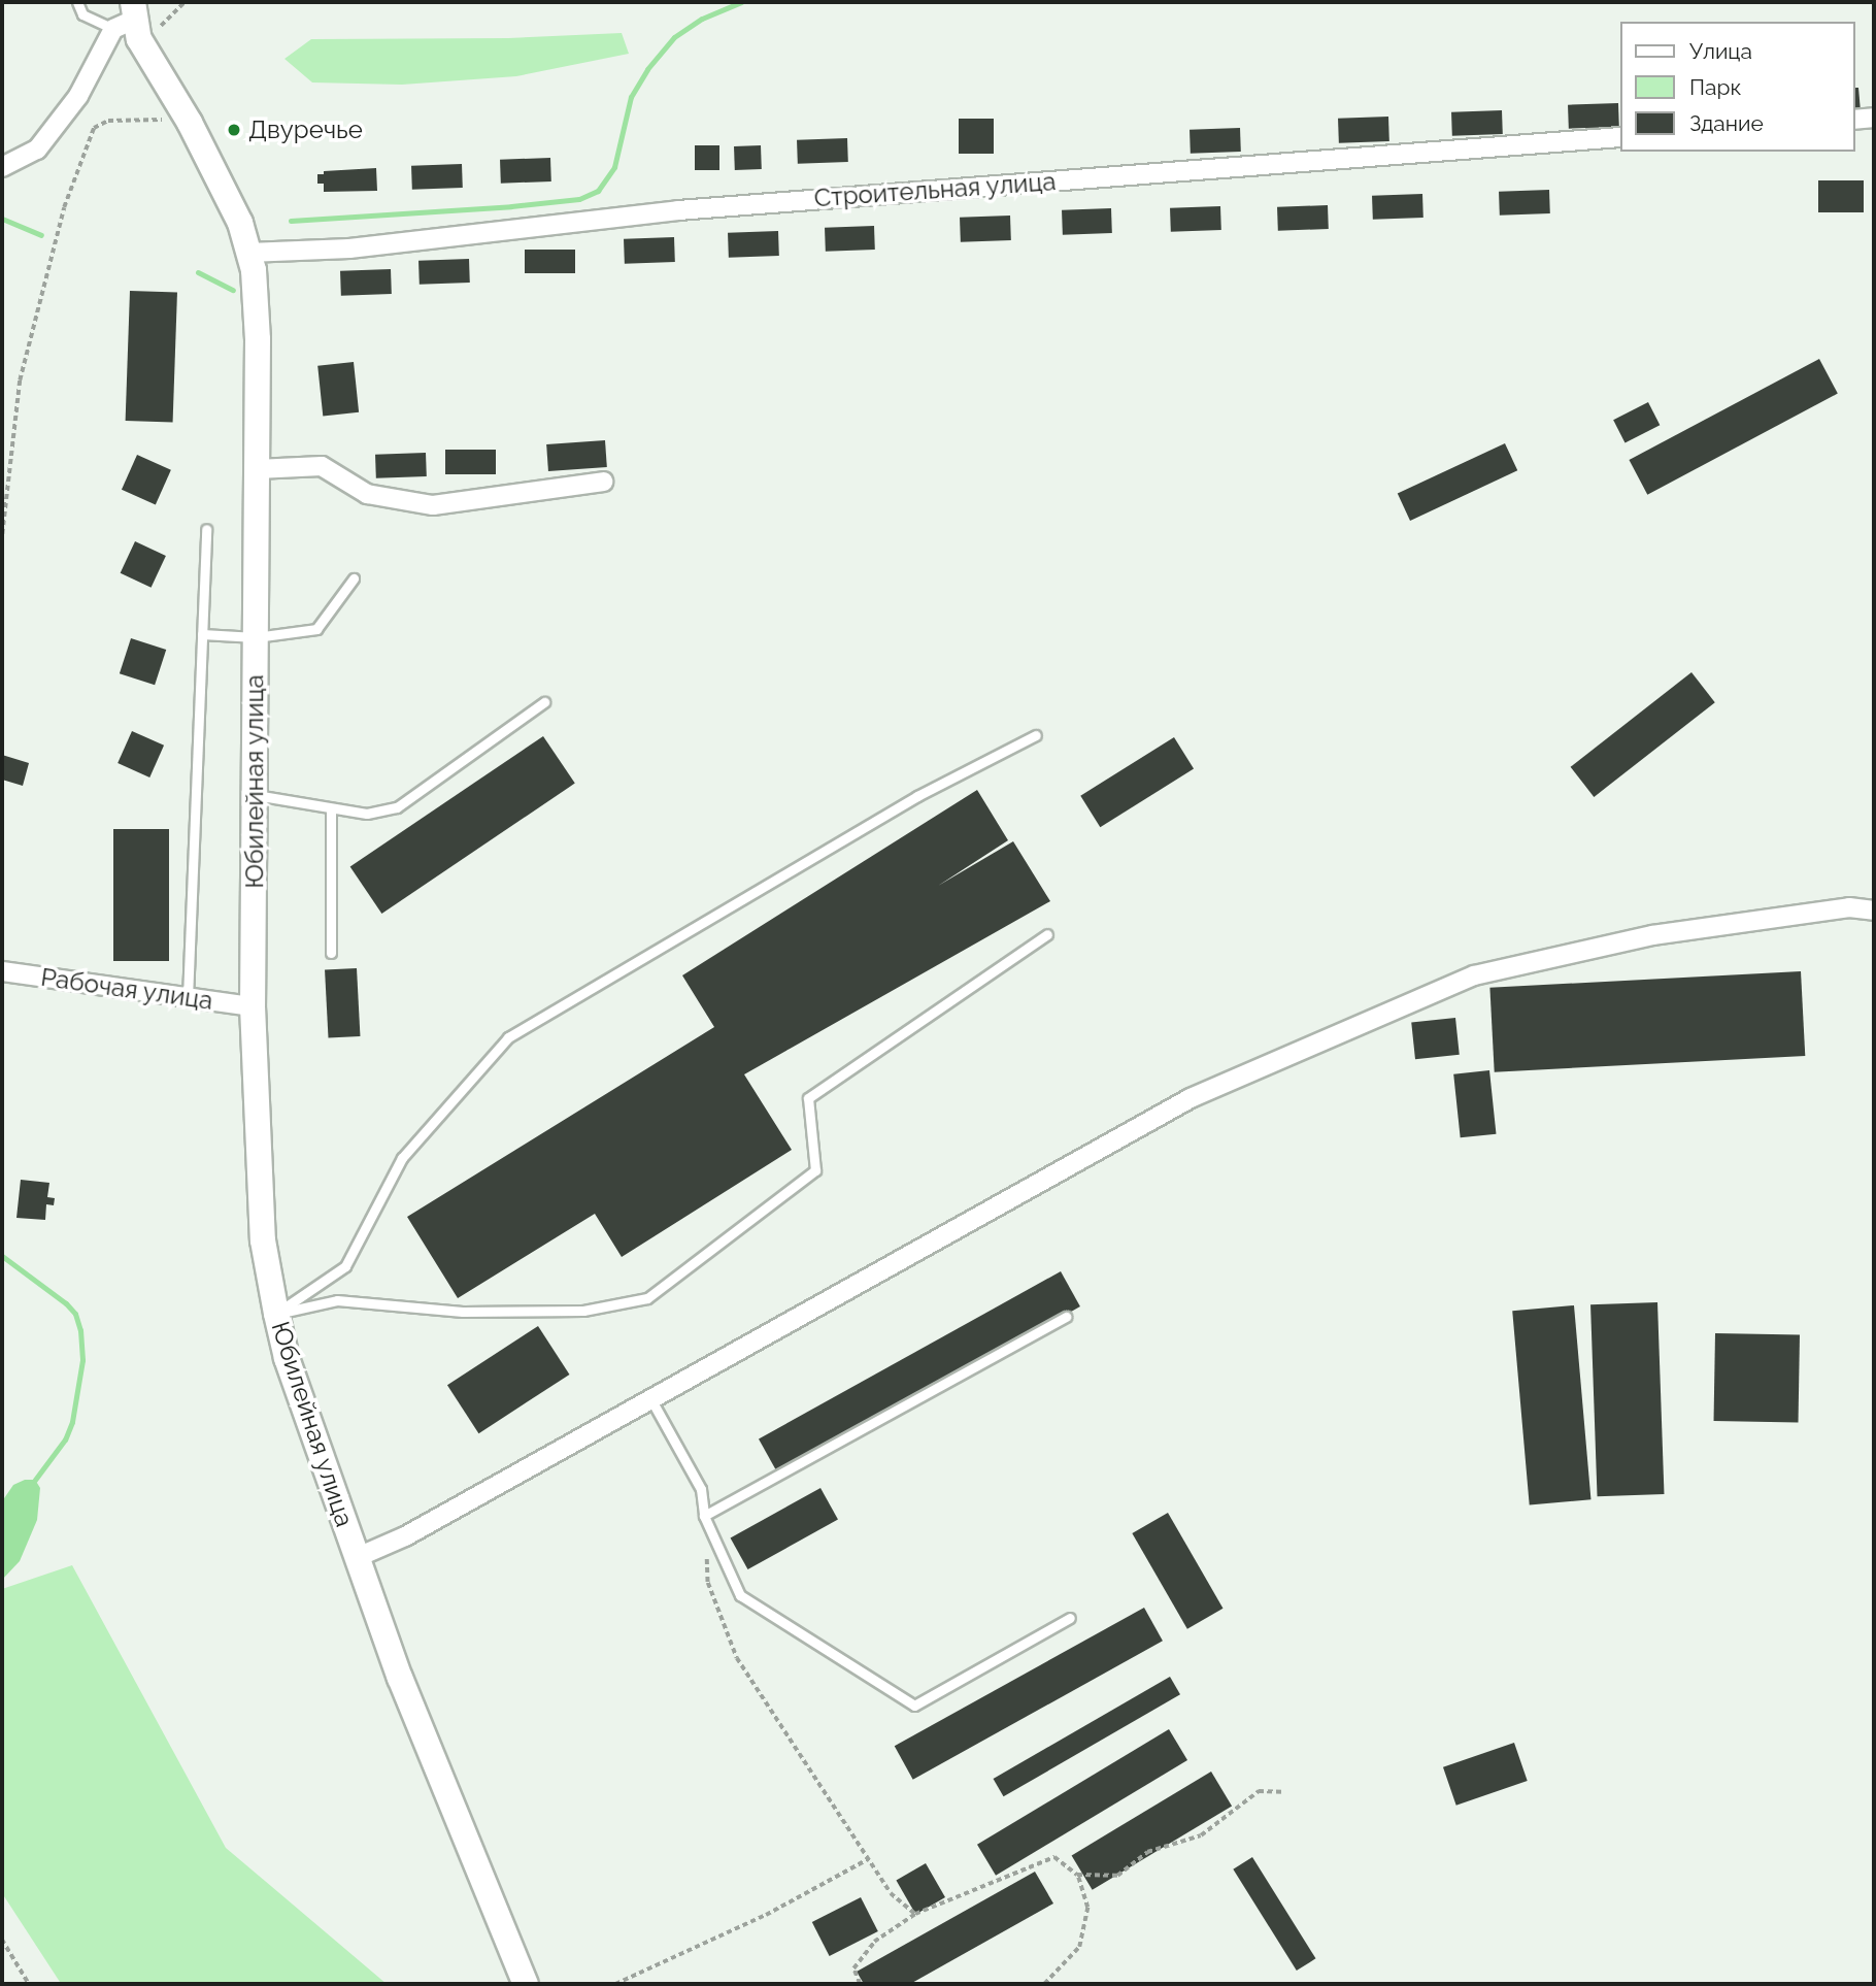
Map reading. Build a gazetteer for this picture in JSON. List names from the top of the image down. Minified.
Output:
{"streets":{"main road":["Юбилейная улица"],"street":["Строительная улица","Рабочая улица"]},"crossings":[["Строительная улица","Юбилейная улица"],["Юбилейная улица","Рабочая улица"]],"places":["Двуречье"],"legend":["Улица","Парк","Здание"]}
